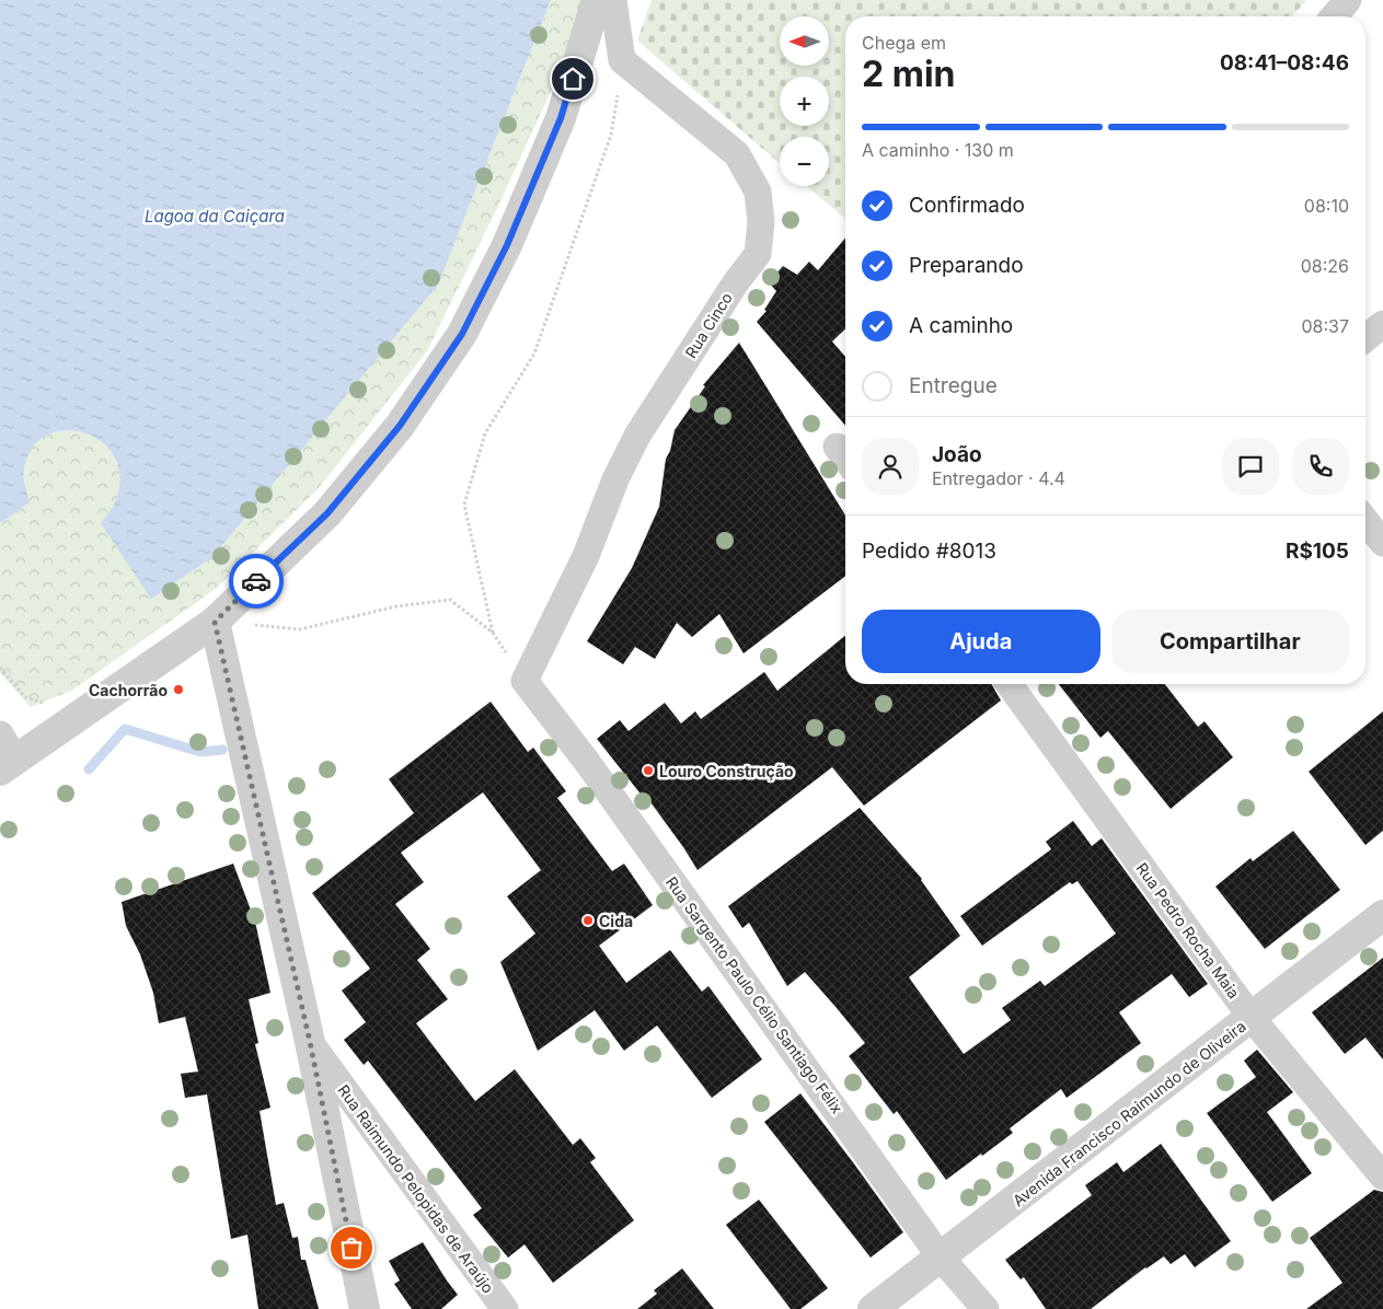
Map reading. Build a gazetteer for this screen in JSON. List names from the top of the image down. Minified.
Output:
{"streets":{"street":["Rua Cinco","Rua Pedro Rocha Maia","Rua Sargento Paulo Célio Santiago Félix","Avenida Francisco Raimundo de Oliveira","Rua Raimundo Pelopidas de Araújo"]},"crossings":[["Rua Cinco","Rua Sargento Paulo Célio Santiago Félix"],["Rua Pedro Rocha Maia","Avenida Francisco Raimundo de Oliveira"],["Rua Sargento Paulo Célio Santiago Félix","Avenida Francisco Raimundo de Oliveira"]],"water":["Lagoa da Caiçara"],"places":["Cachorrão","Louro Construção","Cida"],"north":"left","page":{"map_buttons":["+","−"],"heading":["2 min","Chega em","08:41–08:46"],"panel":["João","Entregador · 4.4","Pedido #8013","R$105"],"bar":"A caminho · 130 m","list":[["Confirmado","08:10"],["Preparando","08:26"],["A caminho","08:37"],"Entregue"],"buttons":["Ajuda","Compartilhar"]}}
